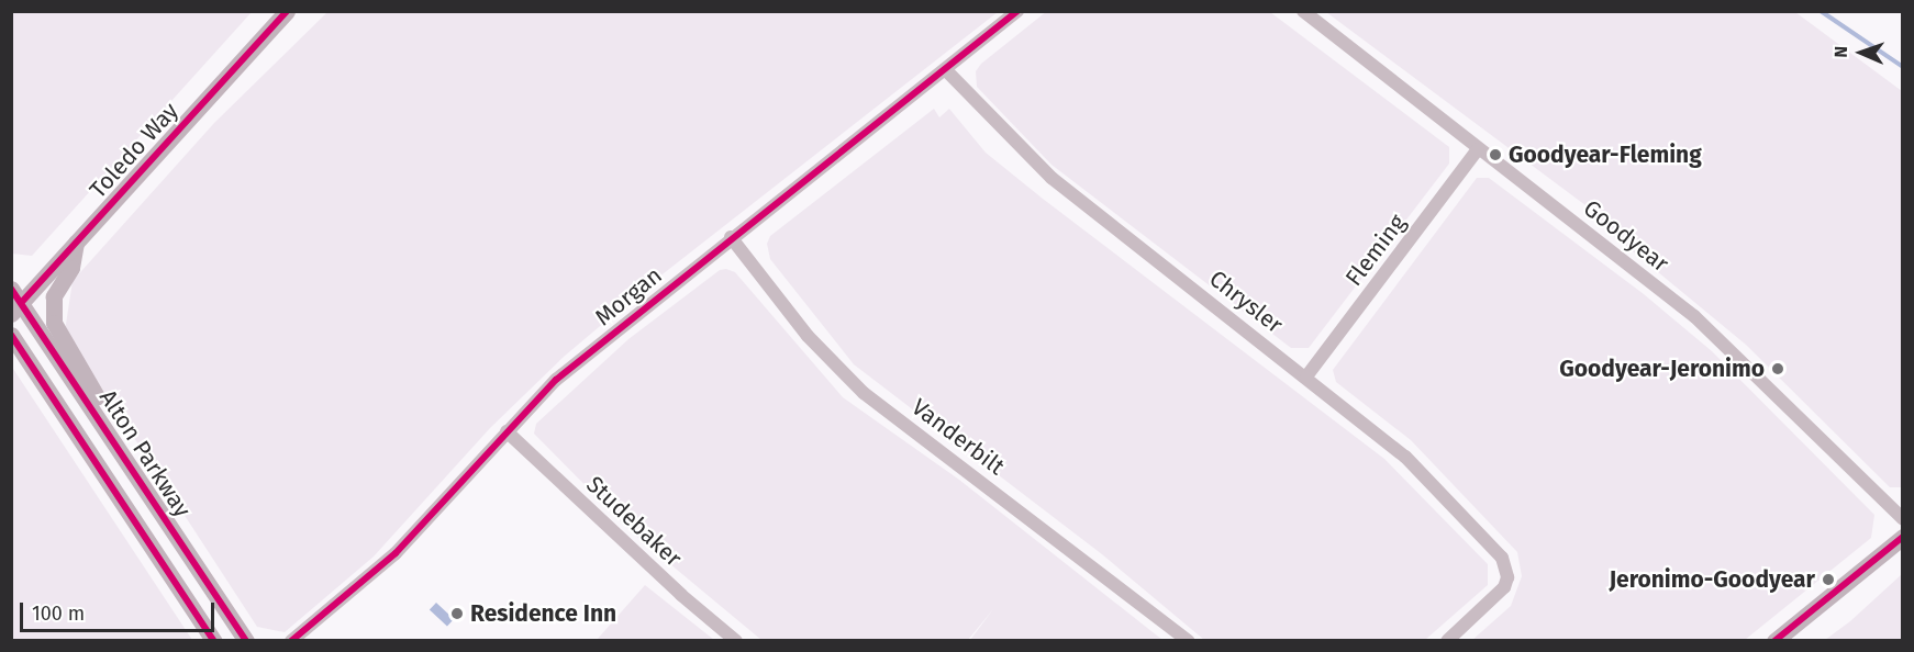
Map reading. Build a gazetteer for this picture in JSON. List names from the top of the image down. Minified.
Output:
{"streets":{"main road":["Toledo Way","Alton Parkway"],"street":["Goodyear","Fleming","Morgan","Chrysler","Vanderbilt","Studebaker"]},"crossings":[["Toledo Way","Alton Parkway"],["Goodyear","Fleming"],["Fleming","Chrysler"],["Morgan","Chrysler"],["Morgan","Vanderbilt"],["Morgan","Studebaker"]],"places":["Goodyear-Fleming","Goodyear-Jeronimo","Jeronimo-Goodyear","Residence Inn"],"scale_bar":"100 m","north":"left"}
